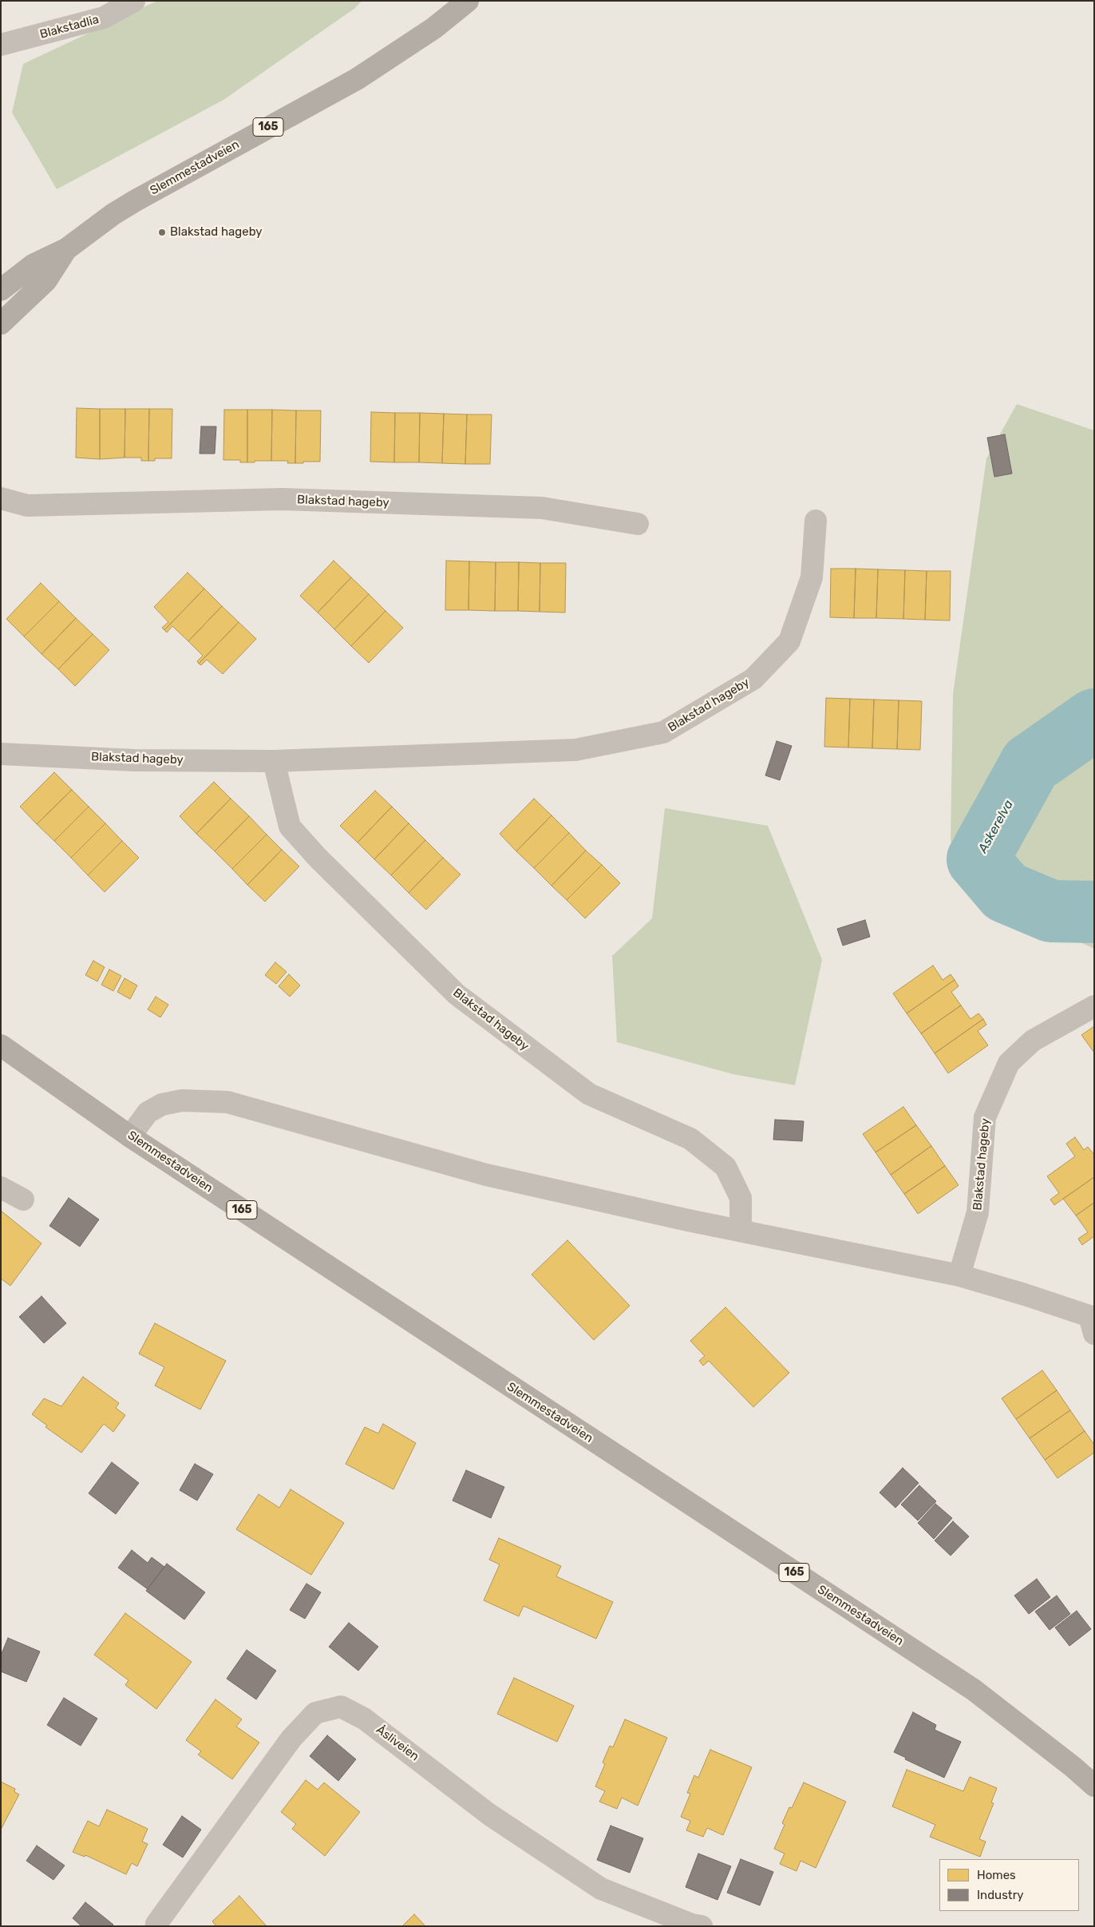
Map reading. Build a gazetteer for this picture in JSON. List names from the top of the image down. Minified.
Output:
{"streets":{"main road":["165","Slemmestadveien"],"street":["Blakstadlia","Blakstad hageby","Åsliveien"]},"water":["Askerelva"],"places":["Blakstad hageby"],"legend":["Homes","Industry"]}
